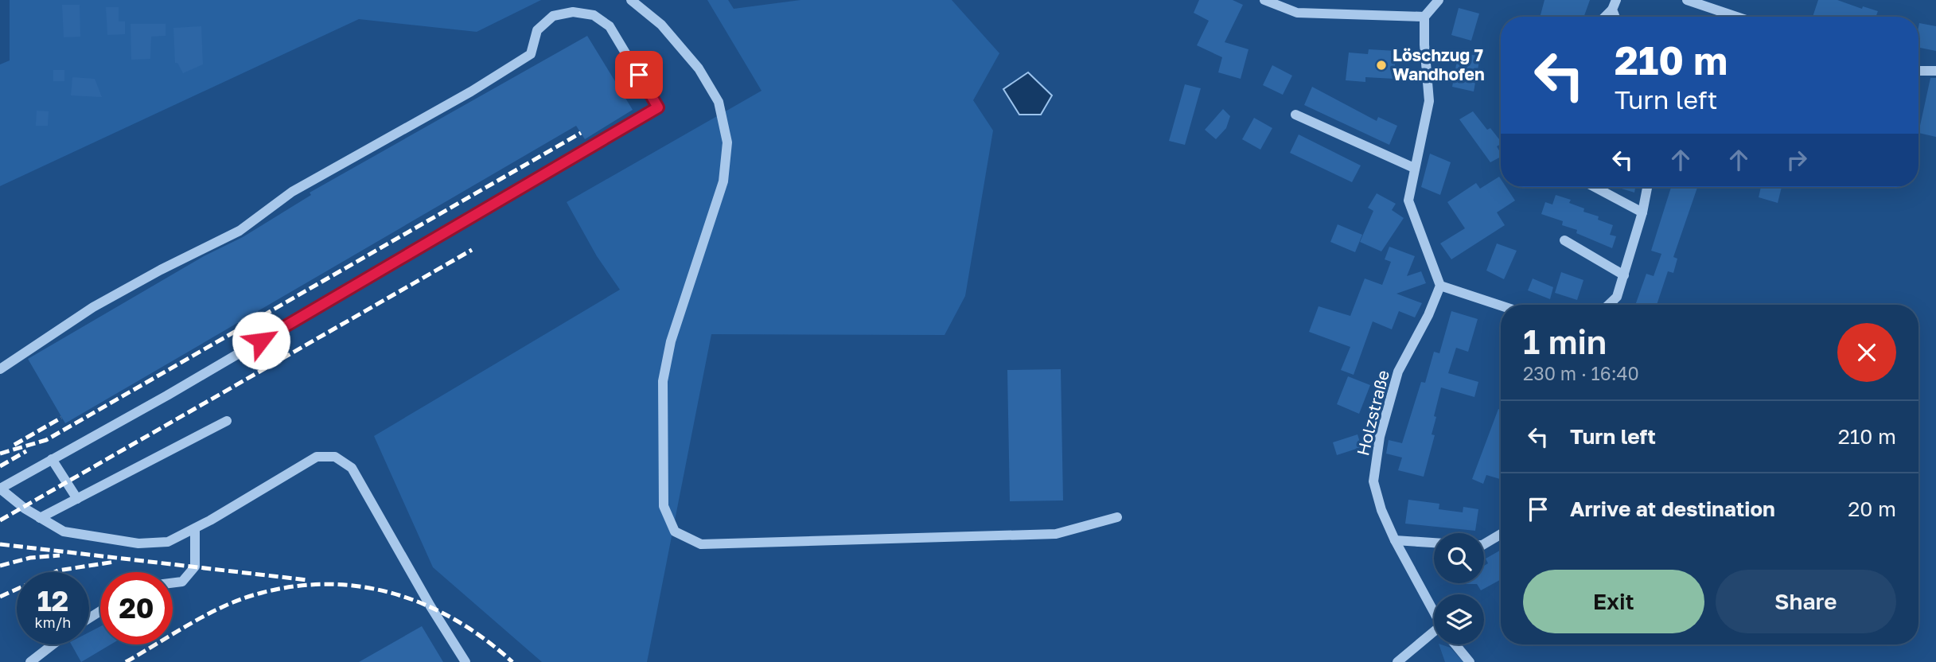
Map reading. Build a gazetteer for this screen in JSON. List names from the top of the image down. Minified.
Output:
{"streets":{"street":["Holzstraße"]},"places":["Löschzug 7 Wandhofen"],"page":{"turn":["210 m","Turn left"],"heading":["1 min","230 m · 16:40"],"list":[{"name":"Turn left","value":"210 m"},{"name":"Arrive at destination","value":"20 m"}],"buttons":["Exit","Share"],"speed":"12 km/h","limit":"20"}}
